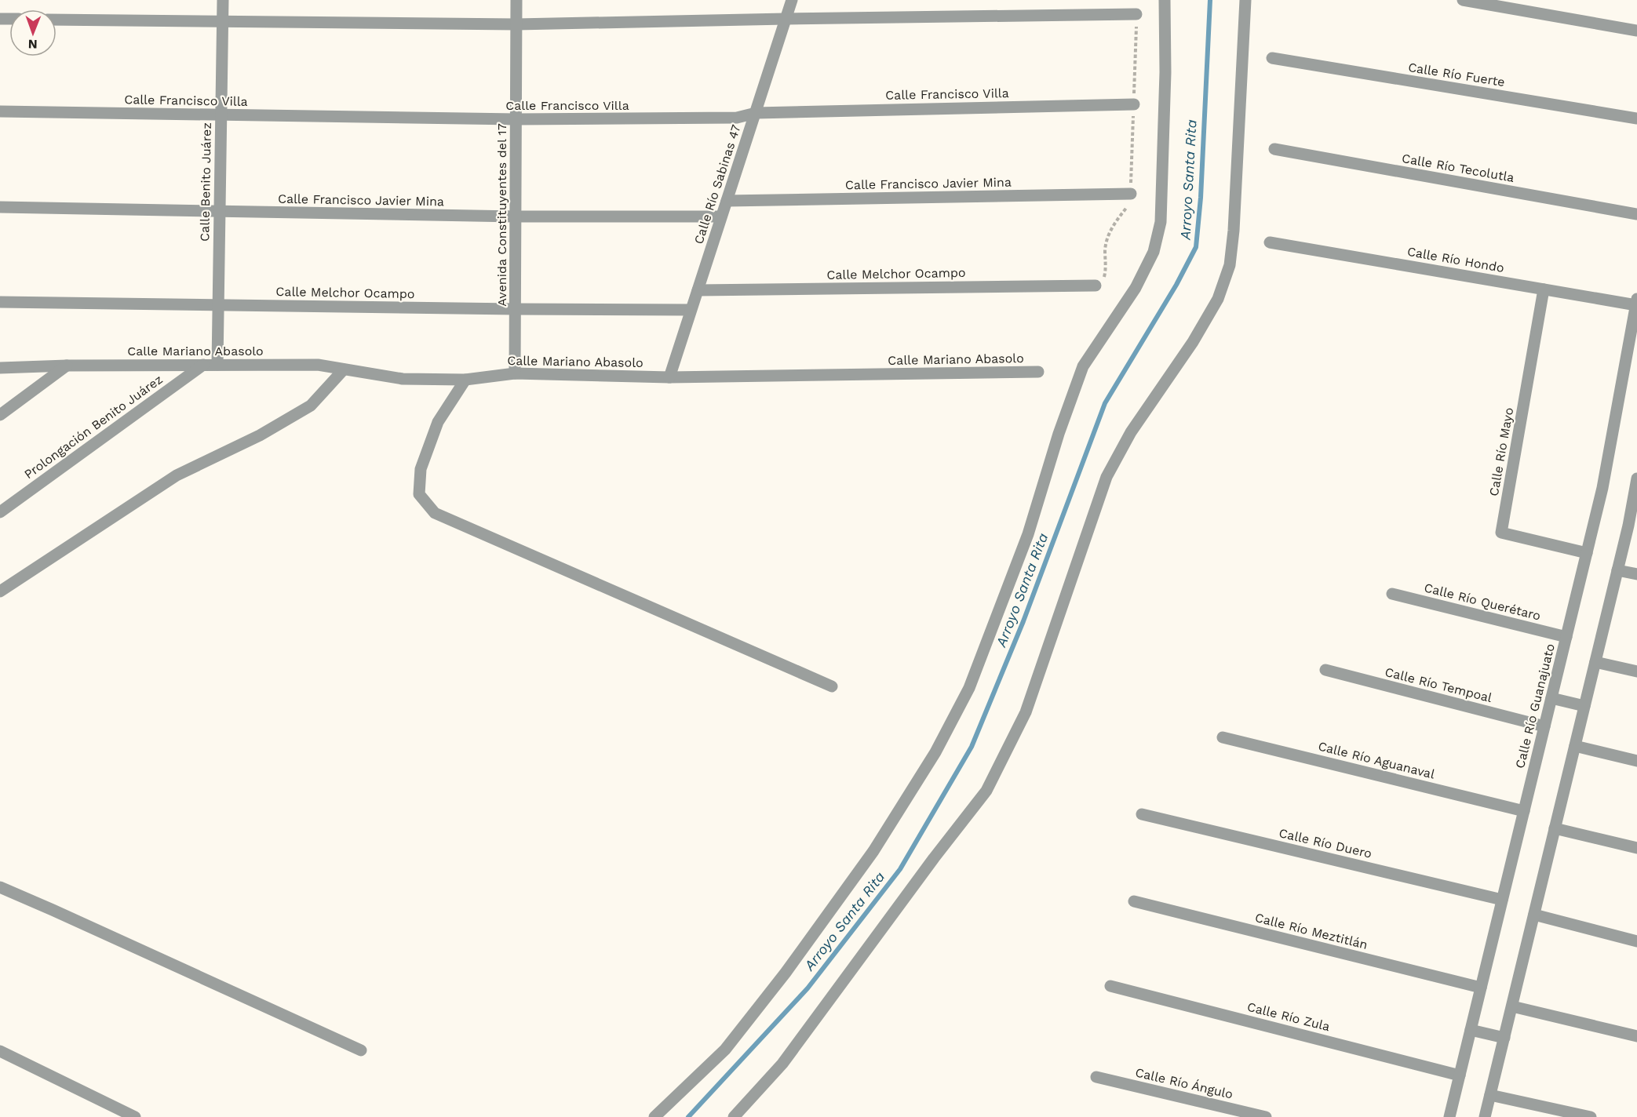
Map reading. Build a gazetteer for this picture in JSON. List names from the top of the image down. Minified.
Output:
{"streets":{"street":["Calle Río Fuerte","Calle Francisco Villa","Calle Río Tecolutla","Calle Benito Juárez","Calle Francisco Javier Mina","Calle Río Sabinas 47","Avenida Constituyentes del 17","Calle Río Hondo","Calle Melchor Ocampo","Calle Mariano Abasolo","Prolongación Benito Juárez","Calle Río Mayo","Calle Río Querétaro","Calle Río Tempoal","Calle Río Guanajuato","Calle Río Aguanaval","Calle Río Duero","Calle Río Meztitlán","Calle Río Zula","Calle Río Ángulo"]},"crossings":[["Calle Francisco Villa","Calle Benito Juárez"],["Calle Francisco Villa","Calle Río Sabinas 47"],["Calle Francisco Villa","Avenida Constituyentes del 17"],["Calle Benito Juárez","Calle Francisco Javier Mina"],["Calle Benito Juárez","Calle Melchor Ocampo"],["Calle Benito Juárez","Calle Mariano Abasolo"],["Calle Francisco Javier Mina","Calle Río Sabinas 47"],["Calle Francisco Javier Mina","Avenida Constituyentes del 17"],["Calle Río Sabinas 47","Calle Melchor Ocampo"],["Calle Río Sabinas 47","Calle Mariano Abasolo"],["Avenida Constituyentes del 17","Calle Melchor Ocampo"],["Avenida Constituyentes del 17","Calle Mariano Abasolo"],["Calle Río Hondo","Calle Río Mayo"],["Calle Río Hondo","Calle Río Guanajuato"],["Calle Mariano Abasolo","Prolongación Benito Juárez"],["Calle Río Mayo","Calle Río Guanajuato"],["Calle Río Querétaro","Calle Río Guanajuato"],["Calle Río Tempoal","Calle Río Guanajuato"],["Calle Río Guanajuato","Calle Río Aguanaval"],["Calle Río Guanajuato","Calle Río Duero"],["Calle Río Guanajuato","Calle Río Meztitlán"],["Calle Río Guanajuato","Calle Río Zula"]],"water":["Arroyo Santa Rita"],"north":"bottom"}
